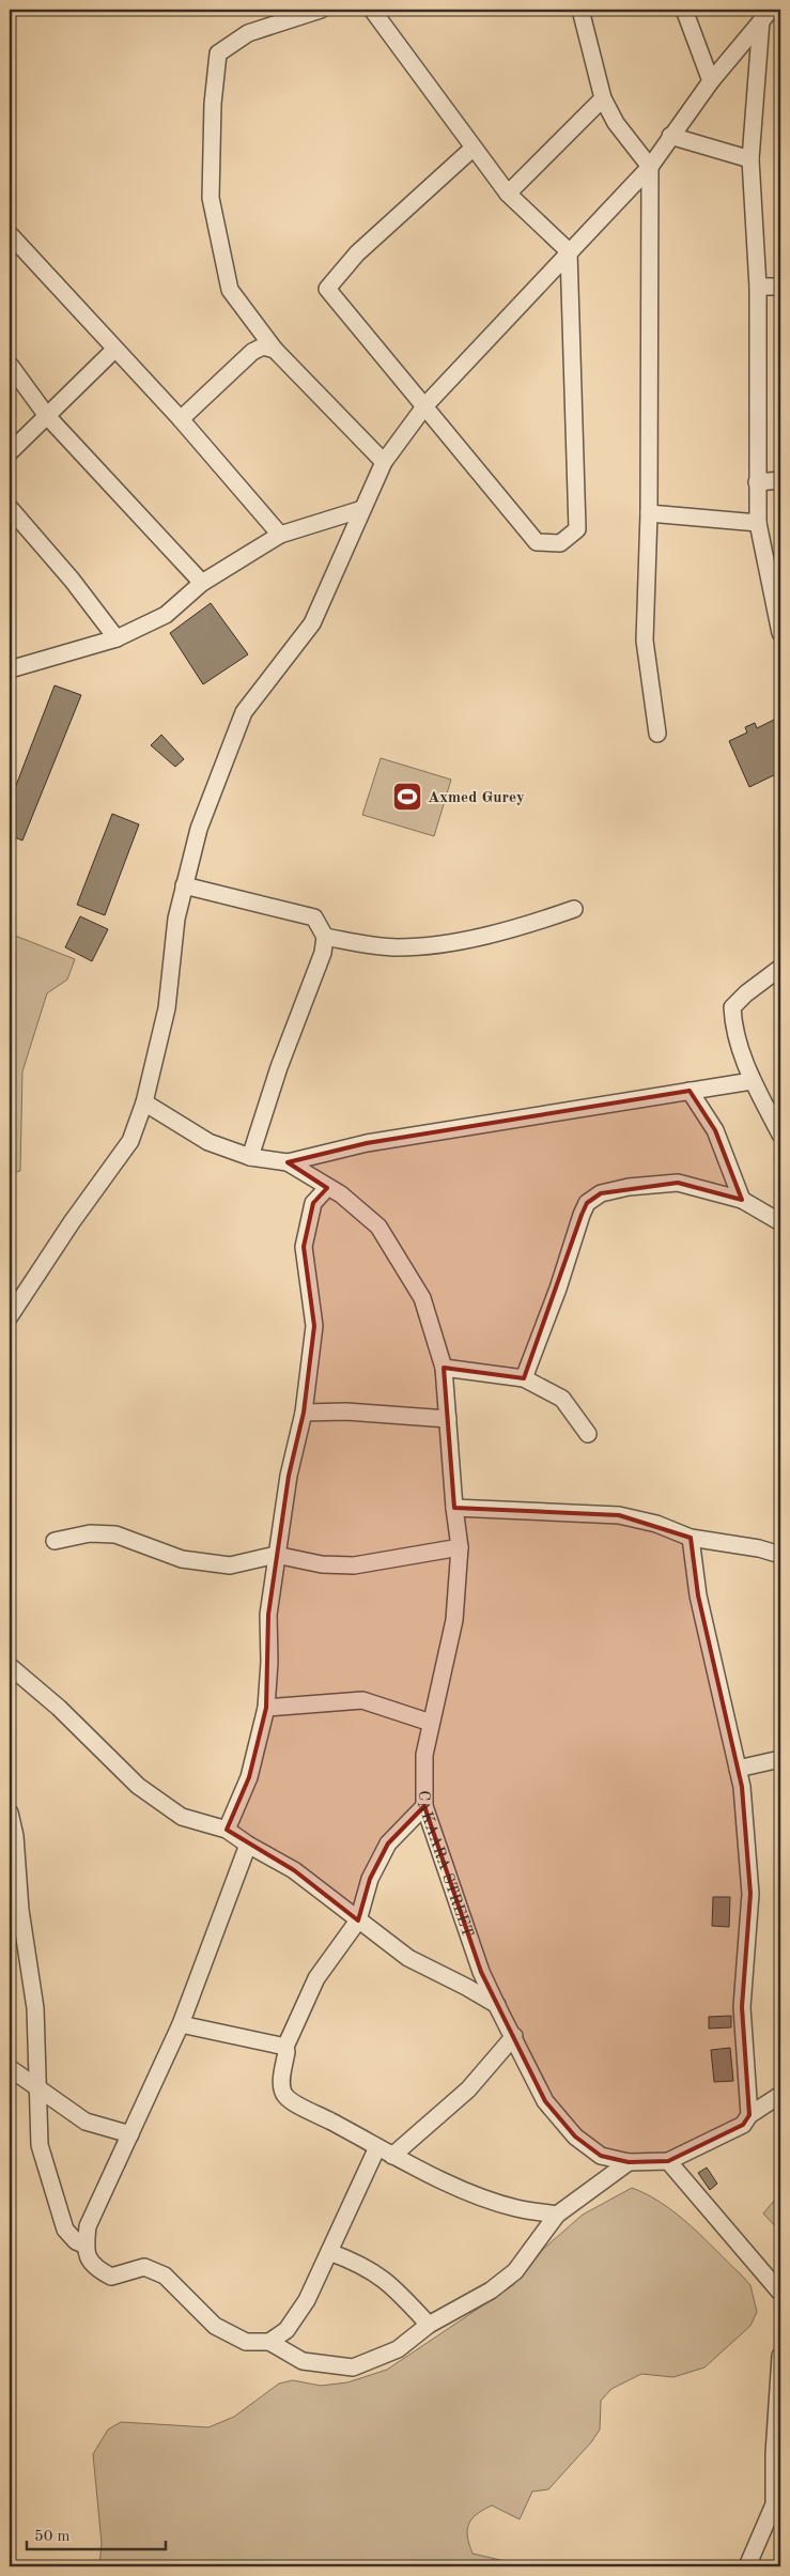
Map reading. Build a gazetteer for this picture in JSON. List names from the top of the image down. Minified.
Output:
{"streets":{"street":["CAKAARA STREET"]},"places":{"sports":["Axmed Gurey"]},"scale_bar":"50 m"}
